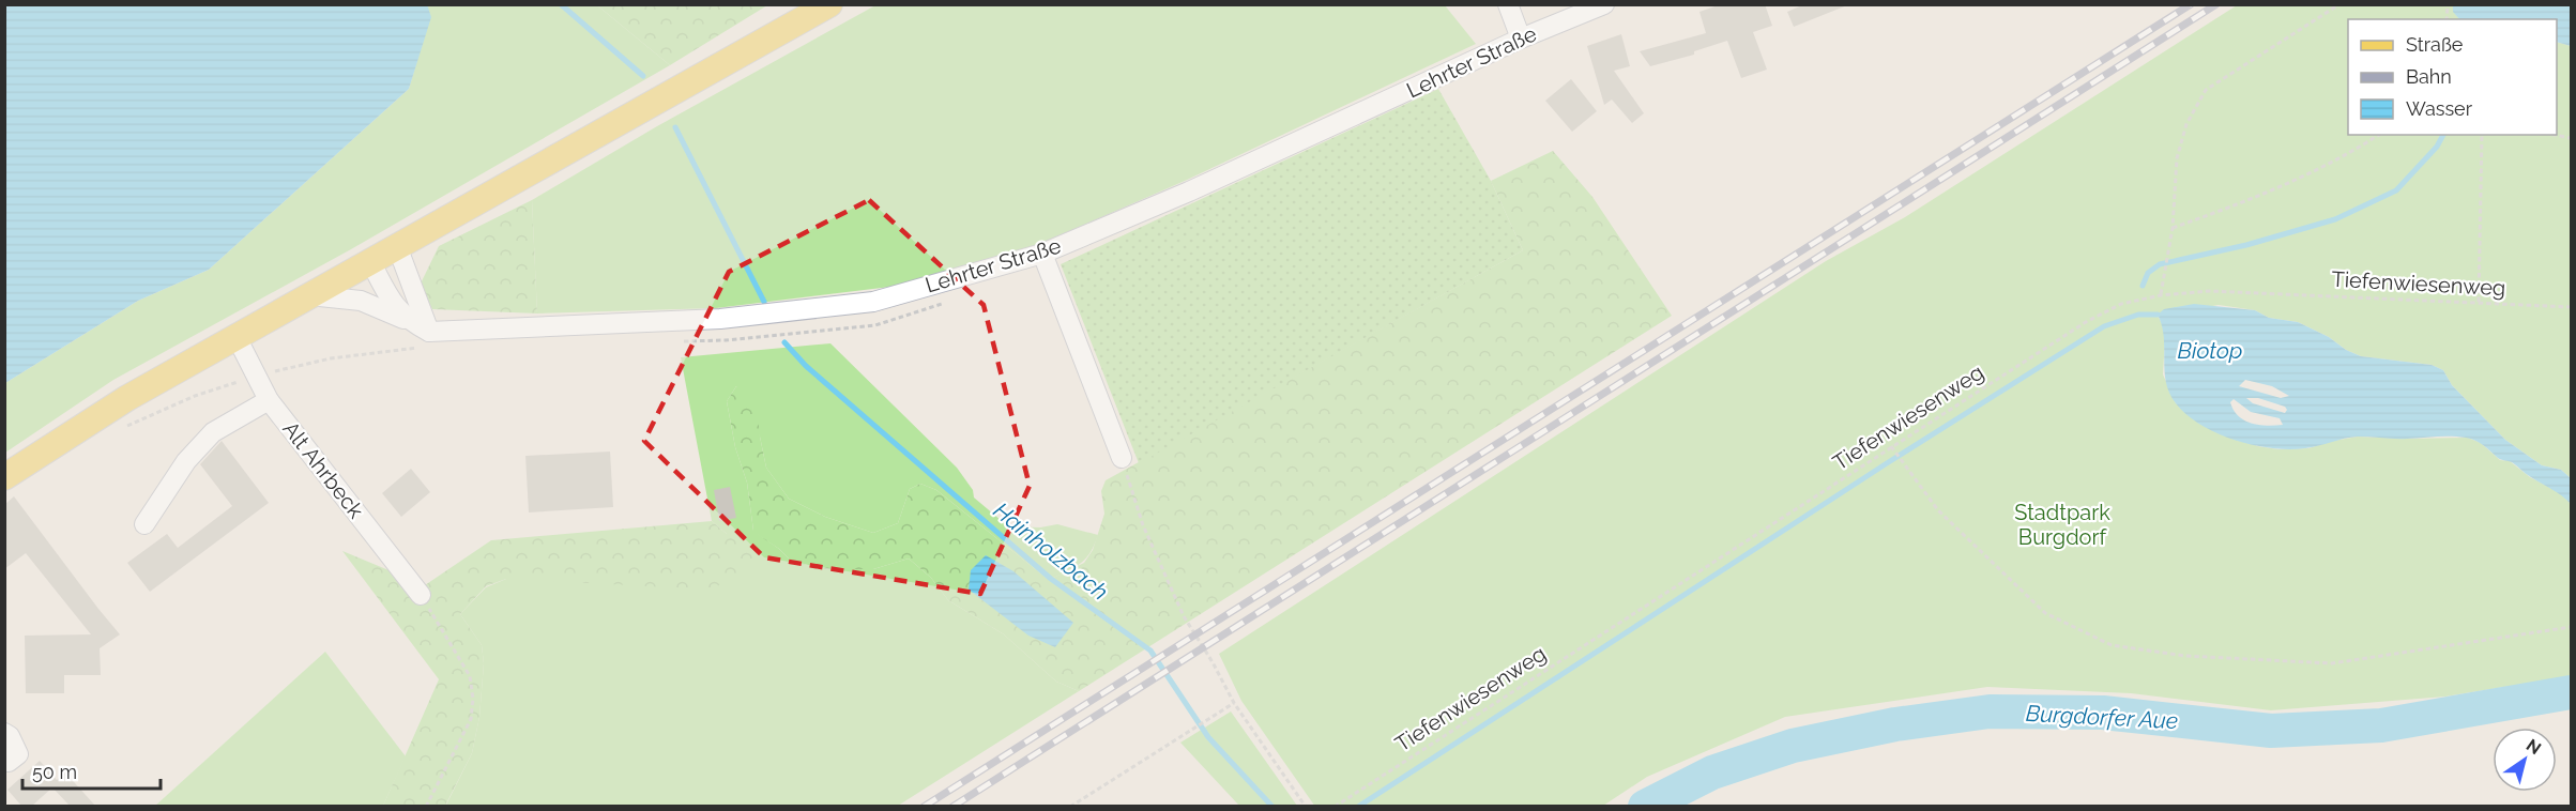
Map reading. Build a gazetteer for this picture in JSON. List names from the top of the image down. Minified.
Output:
{"streets":{"street":["Lehrter Straße","Alt Ahrbeck"],"path":["Tiefenwiesenweg"]},"water":["Biotop","Hainholzbach","Burgdorfer Aue"],"parks":["Stadtpark Burgdorf"],"legend":["Straße","Bahn","Wasser"],"scale_bar":"50 m","north":"top right"}
